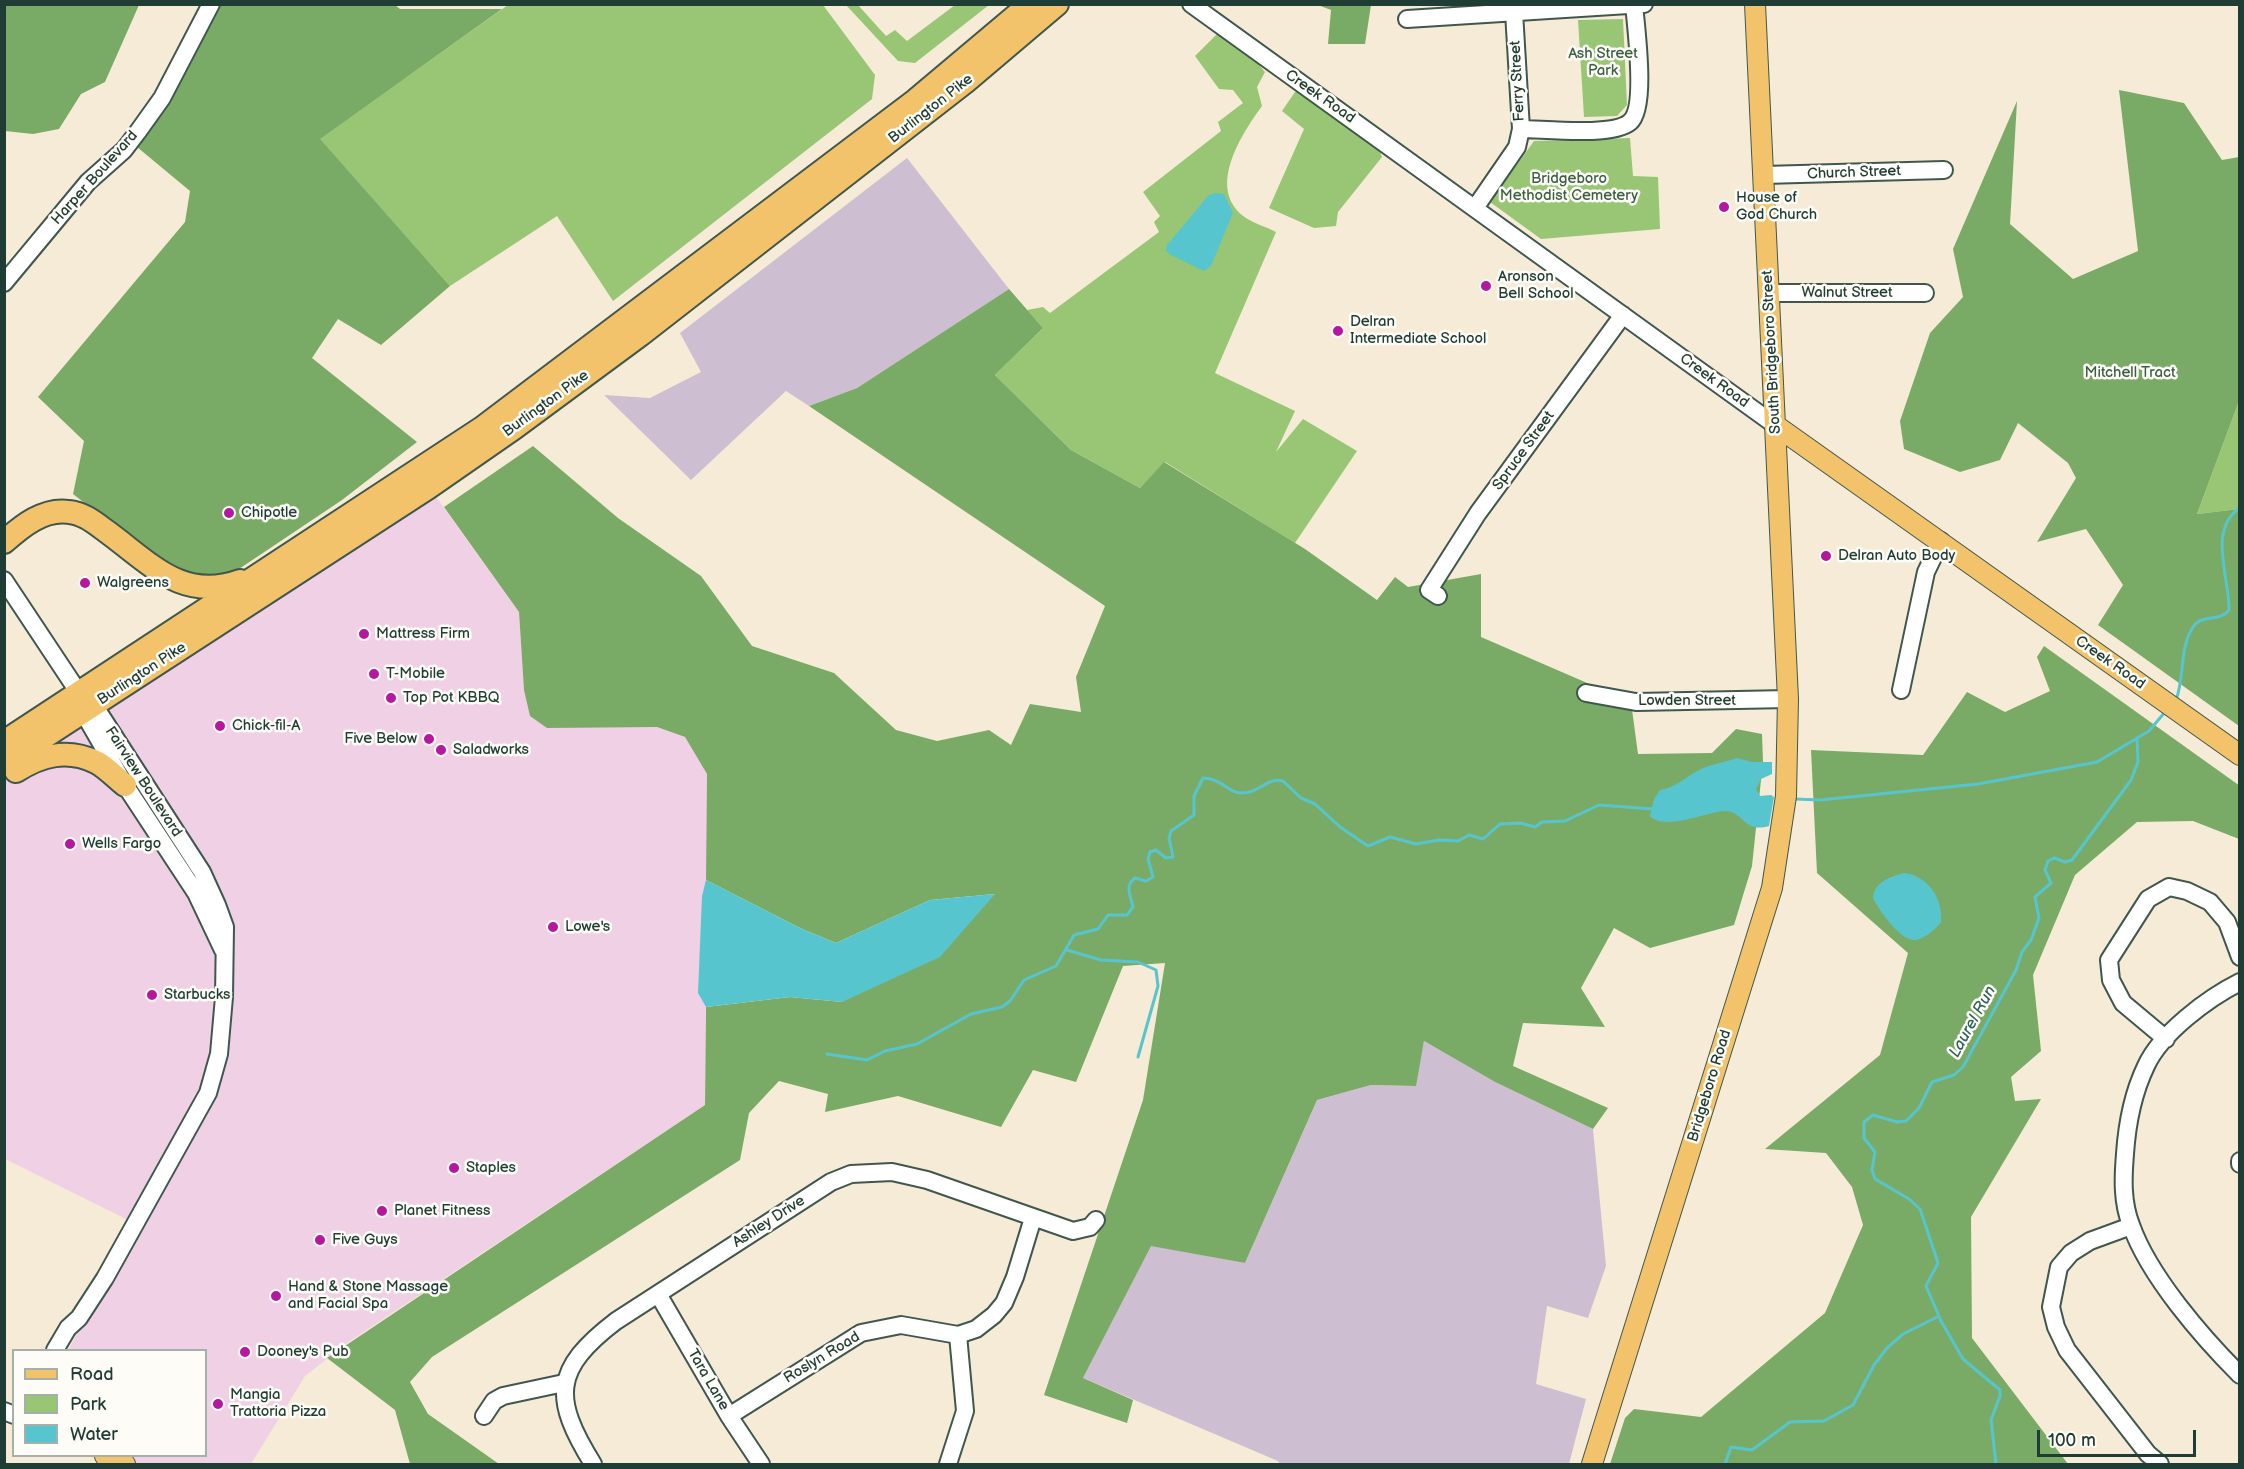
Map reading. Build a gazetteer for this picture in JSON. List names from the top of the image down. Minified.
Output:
{"streets":{"highway":["Burlington Pike"],"main road":["Creek Road","South Bridgeboro Street","Bridgeboro Road"],"street":["Ferry Street","Church Street","Harper Boulevard","Walnut Street","Spruce Street","Lowden Street","Fairview Boulevard","Ashley Drive","Roslyn Road","Tara Lane"]},"crossings":[["Ferry Street","Creek Road"],["Creek Road","South Bridgeboro Street"],["Creek Road","Spruce Street"],["Burlington Pike","Fairview Boulevard"],["Church Street","South Bridgeboro Street"],["Walnut Street","South Bridgeboro Street"],["South Bridgeboro Street","Lowden Street"],["South Bridgeboro Street","Bridgeboro Road"],["Lowden Street","Bridgeboro Road"],["Ashley Drive","Tara Lane"],["Roslyn Road","Tara Lane"]],"water":["Laurel Run"],"parks":["Ash Street Park","Bridgeboro Methodist Cemetery","Mitchell Tract"],"places":["House of God Church","Aronson Bell School","Delran Intermediate School","Chipotle","Delran Auto Body","Walgreens","Mattress Firm","T-Mobile","Top Pot KBBQ","Chick-fil-A","Five Below","Saladworks","Wells Fargo","Lowe's","Starbucks","Staples","Planet Fitness","Five Guys","Hand & Stone Massage and Facial Spa","Dooney's Pub","Mangia Trattoria Pizza"],"legend":["Road","Park","Water"],"scale_bar":"100 m"}
